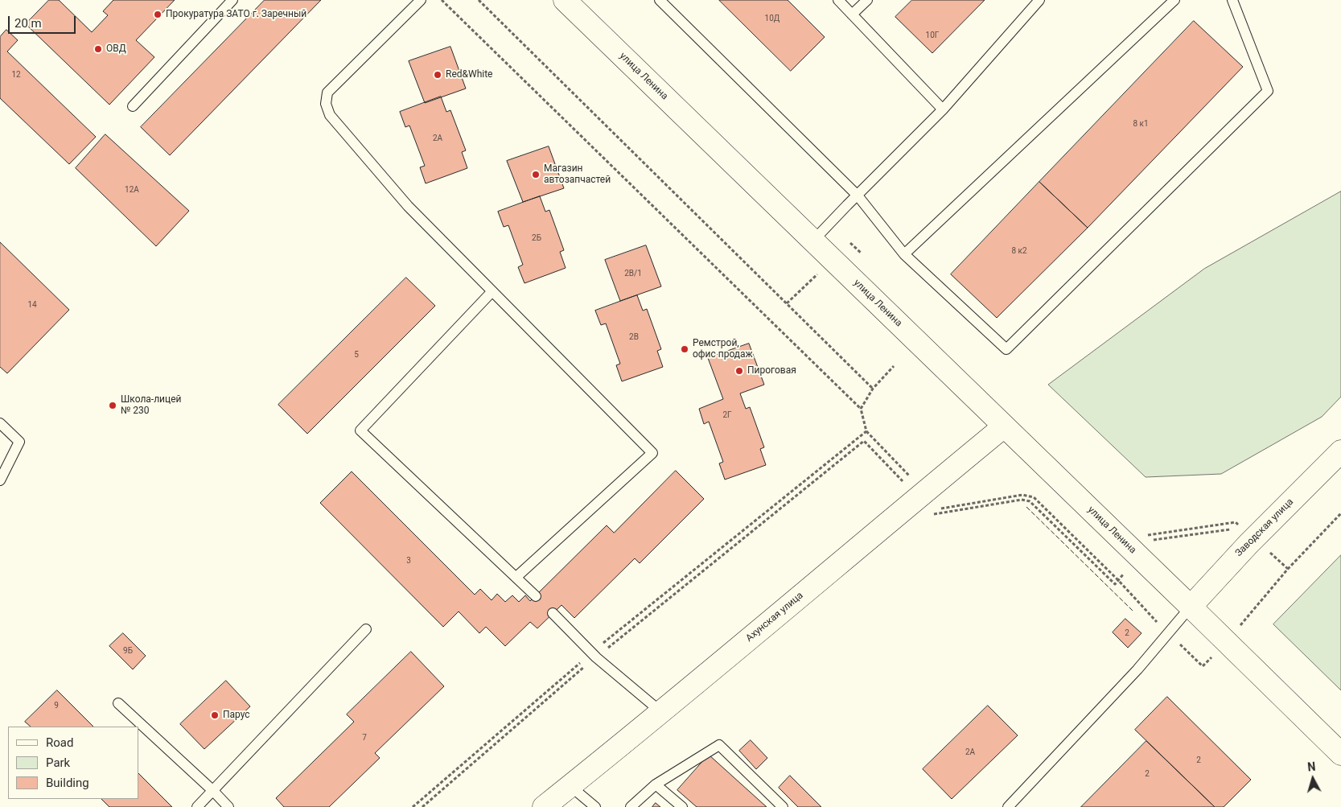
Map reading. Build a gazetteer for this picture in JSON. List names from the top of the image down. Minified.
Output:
{"streets":{"main road":["улица Ленина","Заводская улица","Ахунская улица"]},"crossings":[["улица Ленина","Заводская улица"],["улица Ленина","Ахунская улица"]],"places":["Прокуратура ЗАТО г. Заречный","ОВД","Red&White","Магазин автозапчастей","Ремстрой, офис продаж","Пироговая","Школа-лицей № 230","Парус"],"house_numbers":["10Д","10Г","12","8 к1","2А","12А","2Б","8 к2","2В/1","14","2В","5","2Г","3","2","9Б","9","7","2А","2","2"],"legend":["Road","Park","Building"],"scale_bar":"20 m","north":"top"}
